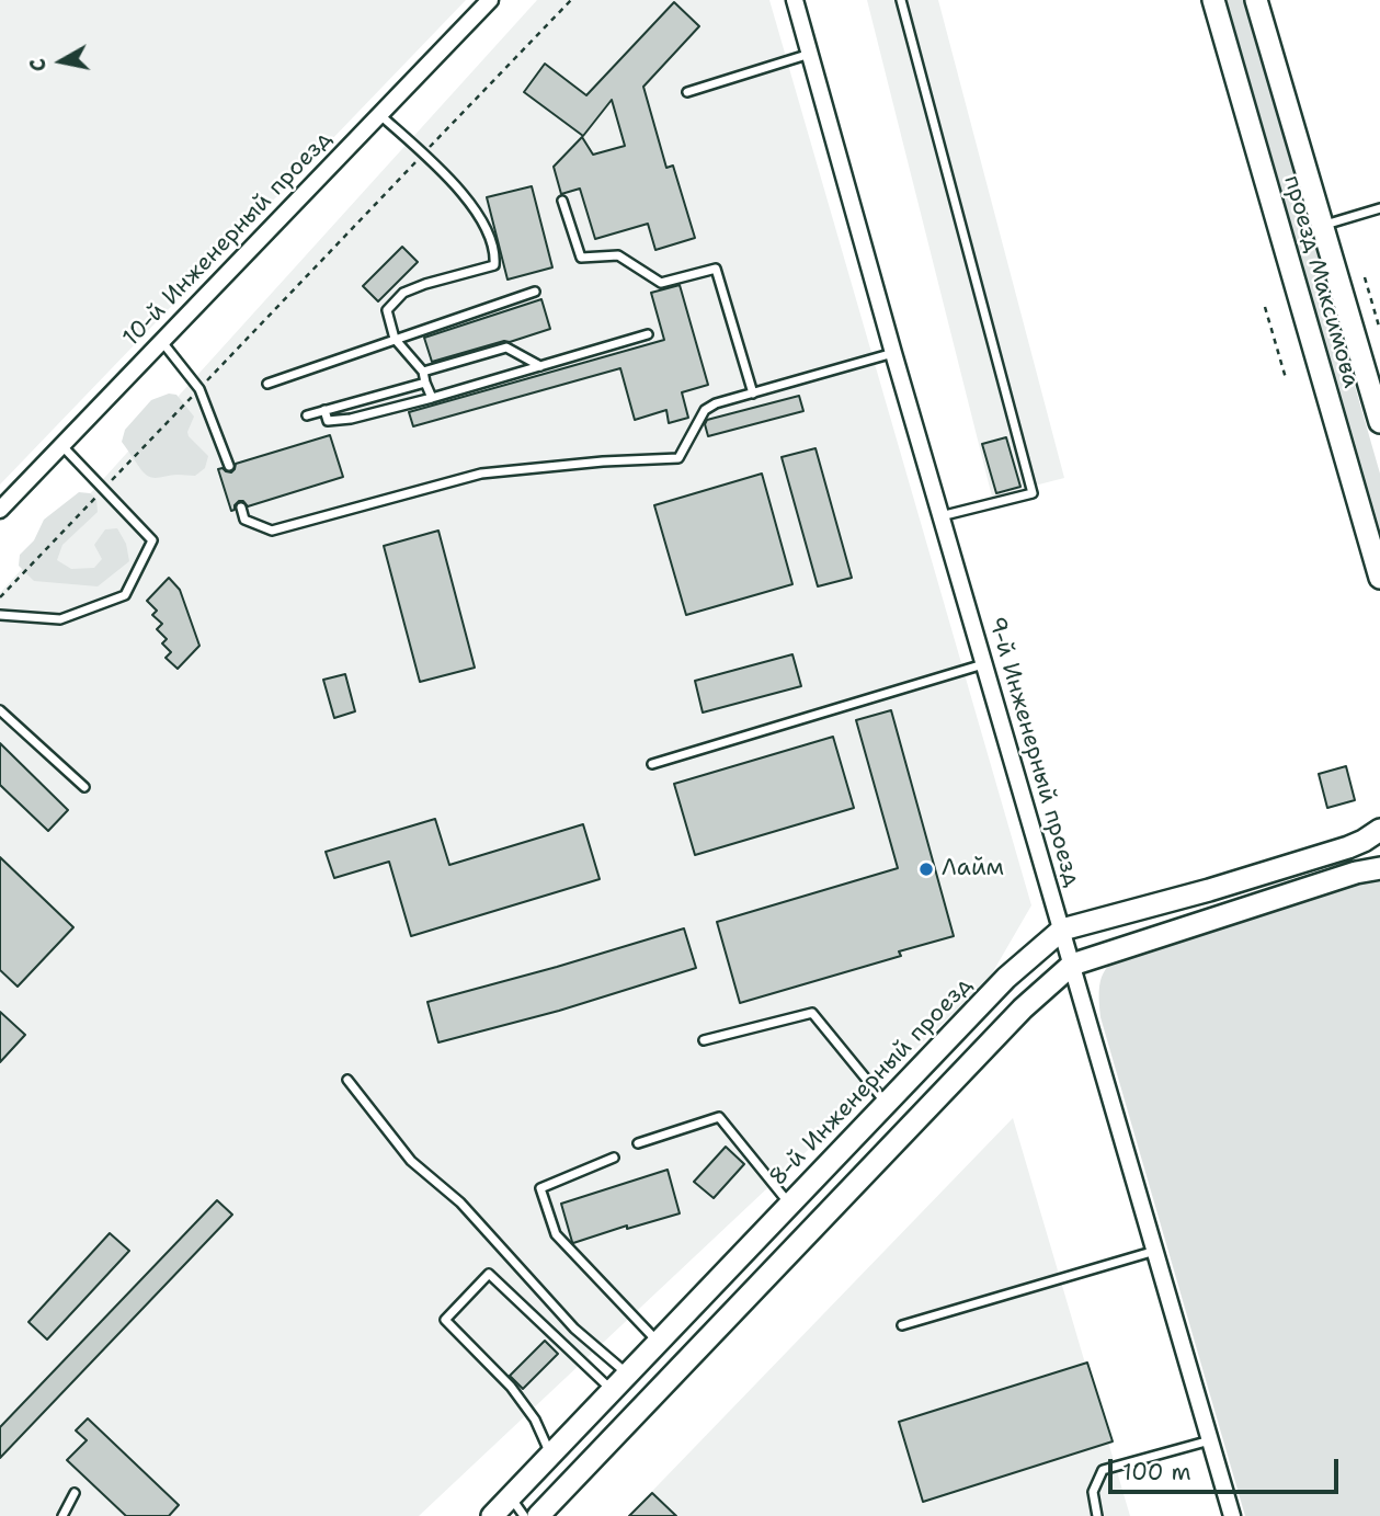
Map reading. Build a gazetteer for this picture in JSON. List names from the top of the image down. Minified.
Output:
{"streets":{"street":["10-й Инженерный проезд","проезд Максимова","9-й Инженерный проезд","8-й Инженерный проезд"]},"crossings":[["9-й Инженерный проезд","8-й Инженерный проезд"]],"places":["Лайм"],"scale_bar":"100 m","north":"left"}
